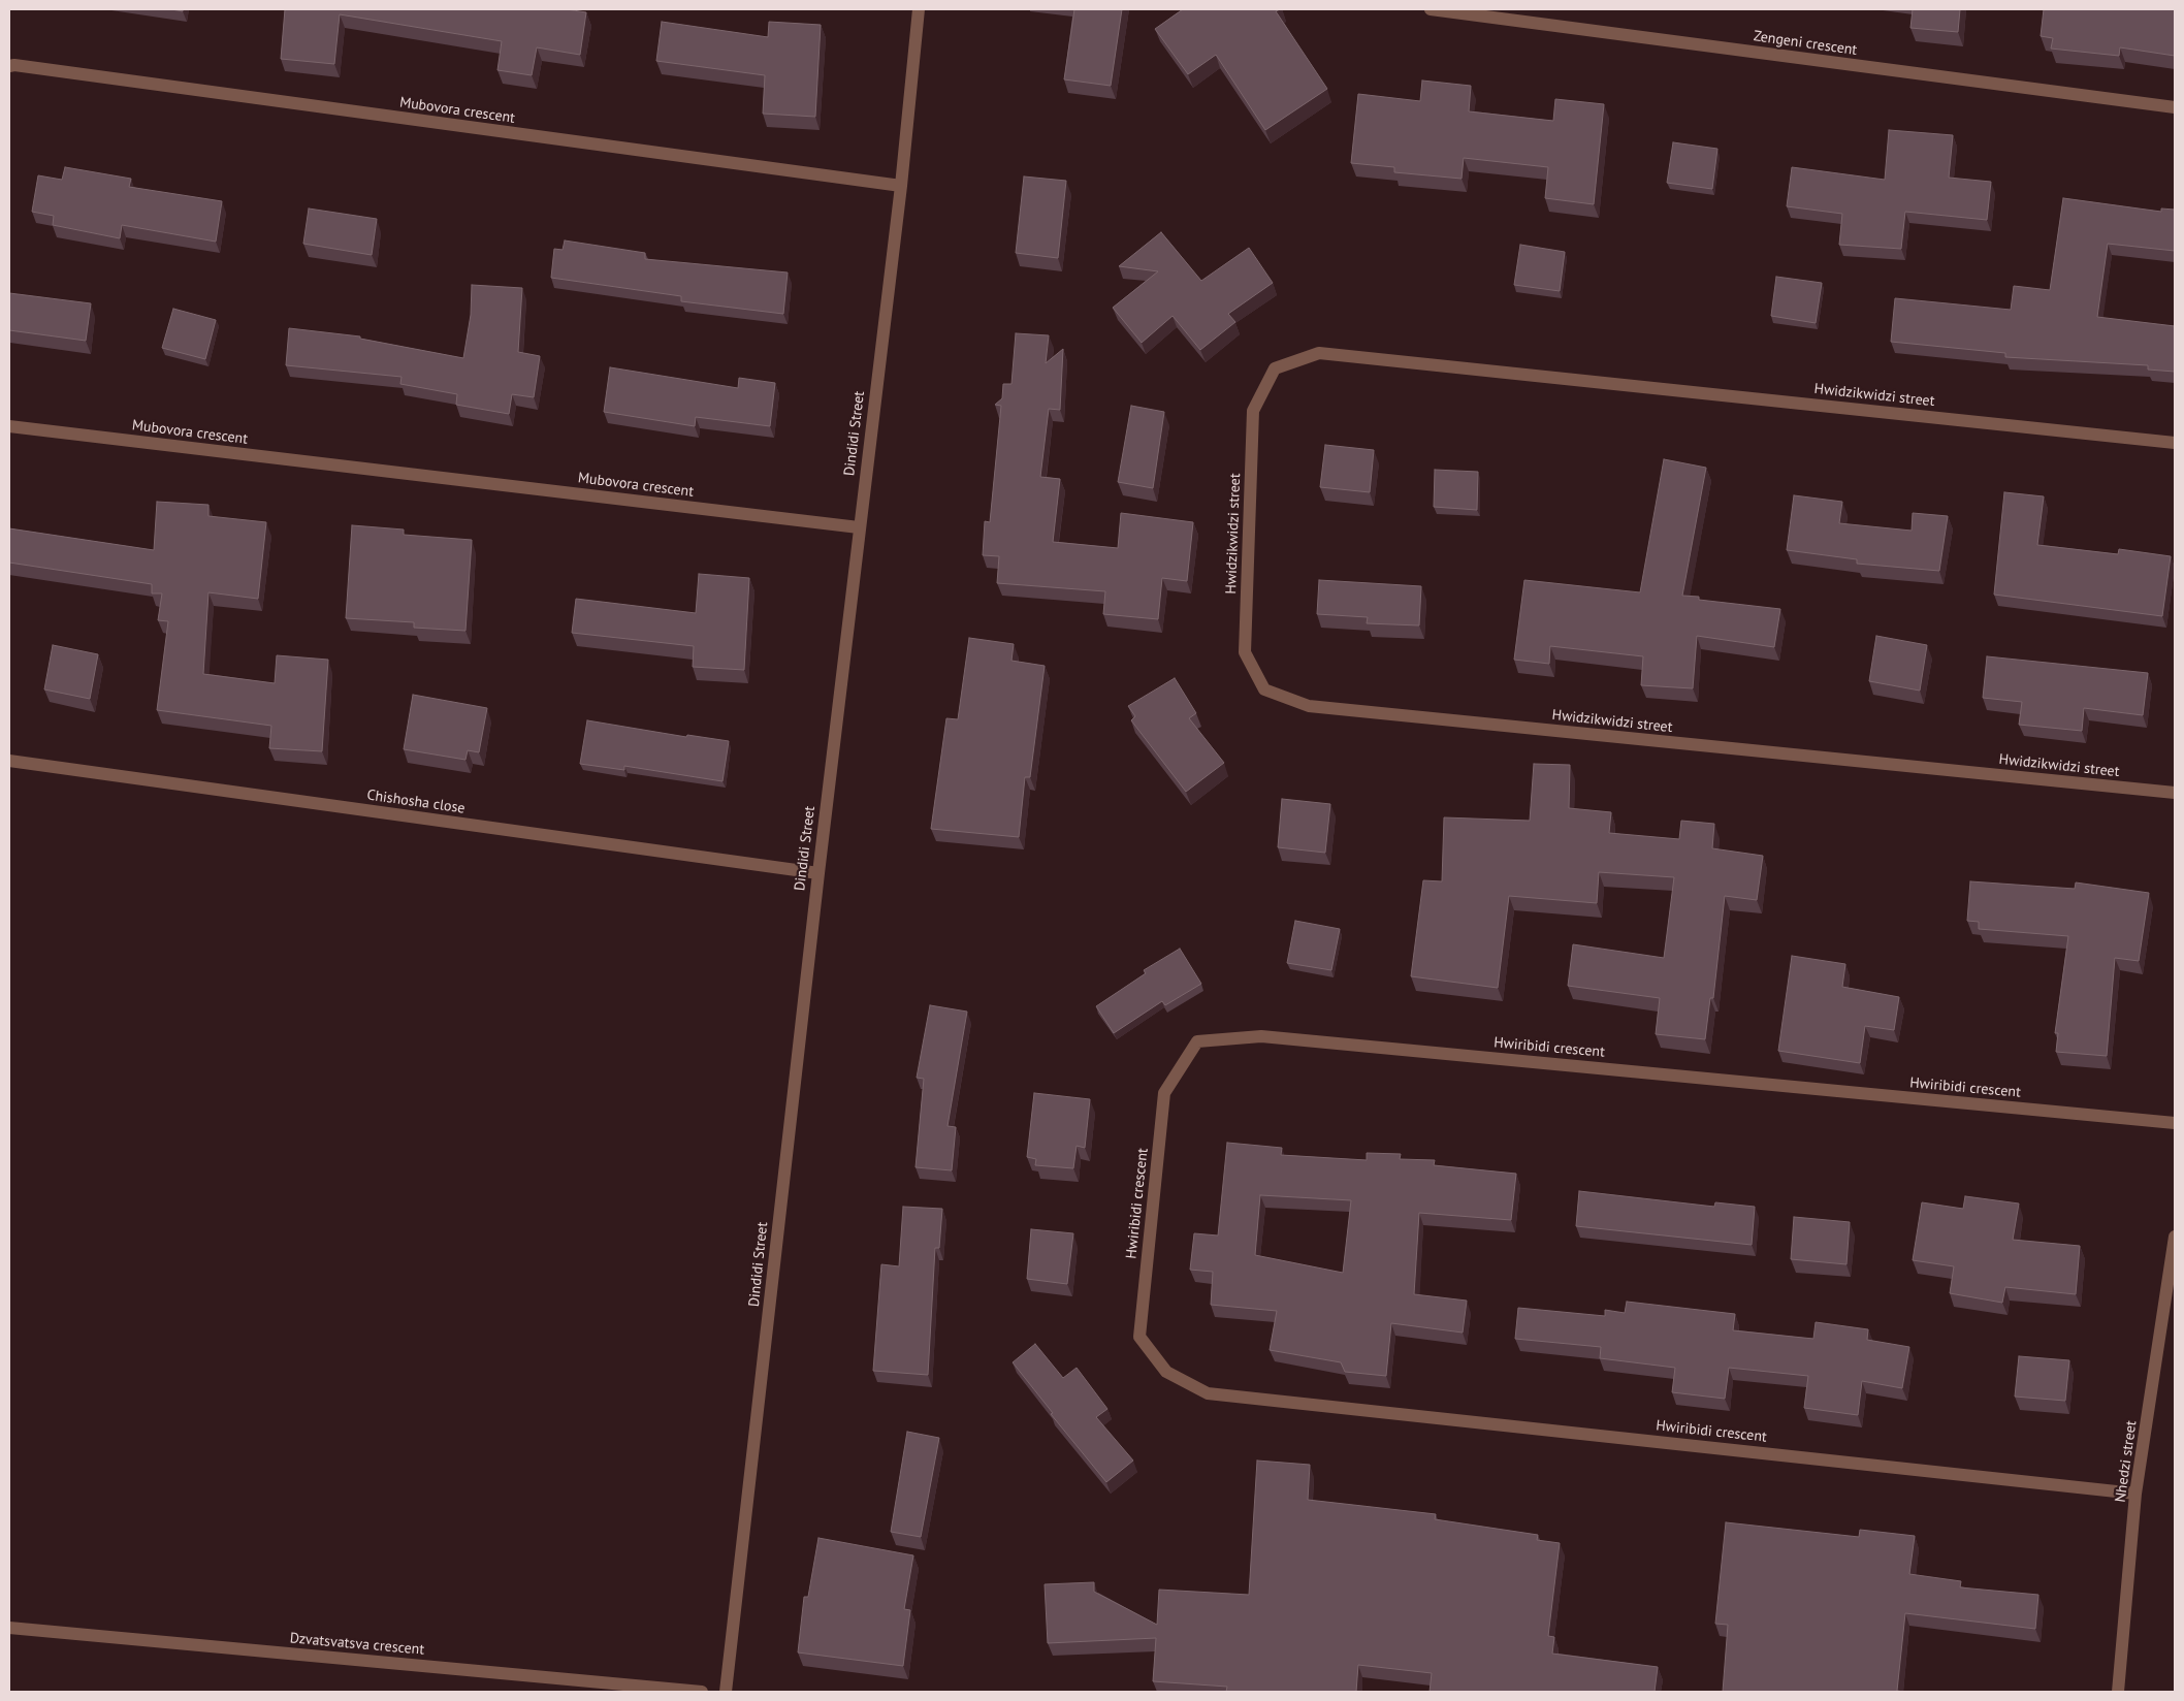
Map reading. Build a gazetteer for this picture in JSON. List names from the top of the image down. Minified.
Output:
{"streets":{"street":["Zengeni crescent","Mubovora crescent","Hwidzikwidzi street","Dindidi Street","Chishosha close","Hwiribidi crescent","Nhedzi street","Dzvatsvatsva crescent"]},"crossings":[["Mubovora crescent","Dindidi Street"],["Dindidi Street","Chishosha close"],["Hwiribidi crescent","Nhedzi street"]]}
